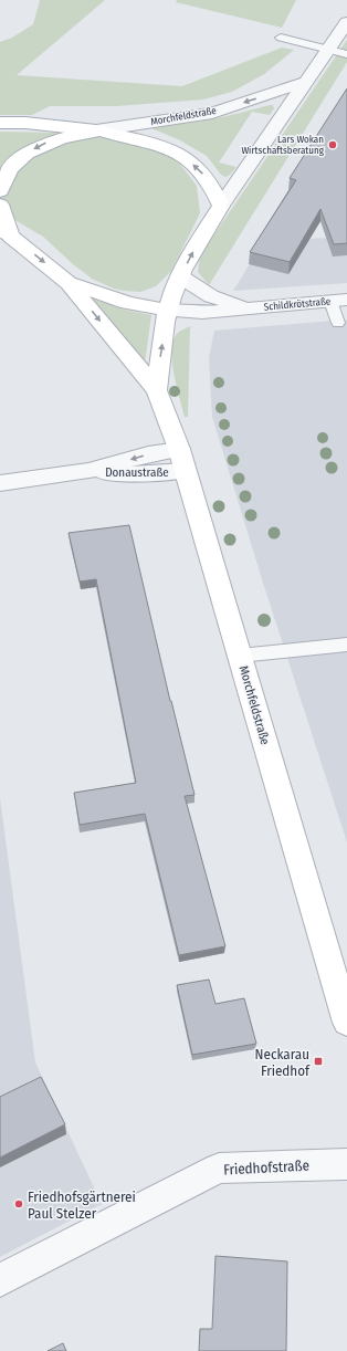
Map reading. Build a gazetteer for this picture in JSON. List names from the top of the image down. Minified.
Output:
{"streets":{"main road":["Morchfeldstraße"],"street":["Schildkrötstraße","Donaustraße","Friedhofstraße"]},"crossings":[["Morchfeldstraße","Schildkrötstraße"],["Morchfeldstraße","Donaustraße"]],"places":{"other":["Lars Wokan Wirtschaftsberatung","Friedhofsgärtnerei Paul Stelzer"],"transit":["Neckarau Friedhof"]}}
